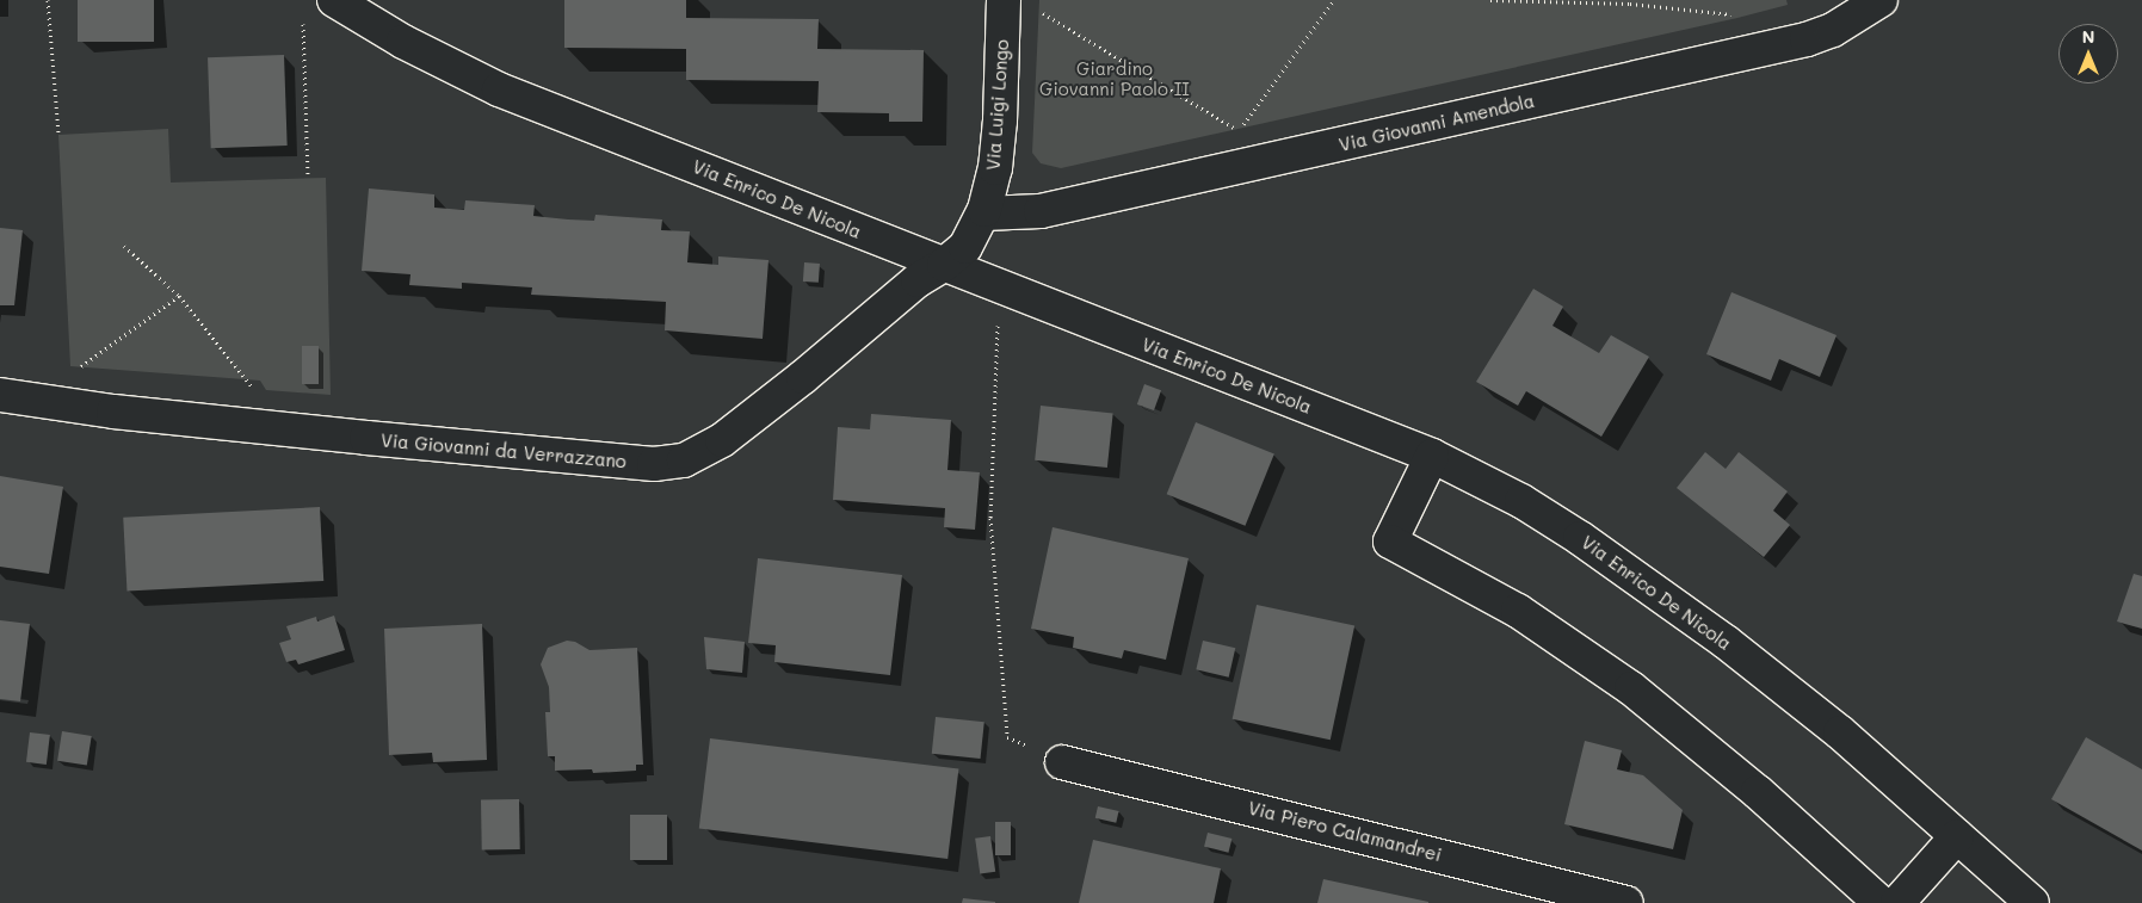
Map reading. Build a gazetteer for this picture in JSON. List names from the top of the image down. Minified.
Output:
{"streets":{"street":["Via Luigi Longo","Via Giovanni Amendola","Via Enrico De Nicola","Via Giovanni da Verrazzano","Via Piero Calamandrei"]},"crossings":[["Via Luigi Longo","Via Giovanni Amendola"],["Via Luigi Longo","Via Enrico De Nicola"],["Via Luigi Longo","Via Giovanni da Verrazzano"],["Via Enrico De Nicola","Via Giovanni da Verrazzano"]],"parks":["Giardino Giovanni Paolo II"],"north":"top"}
